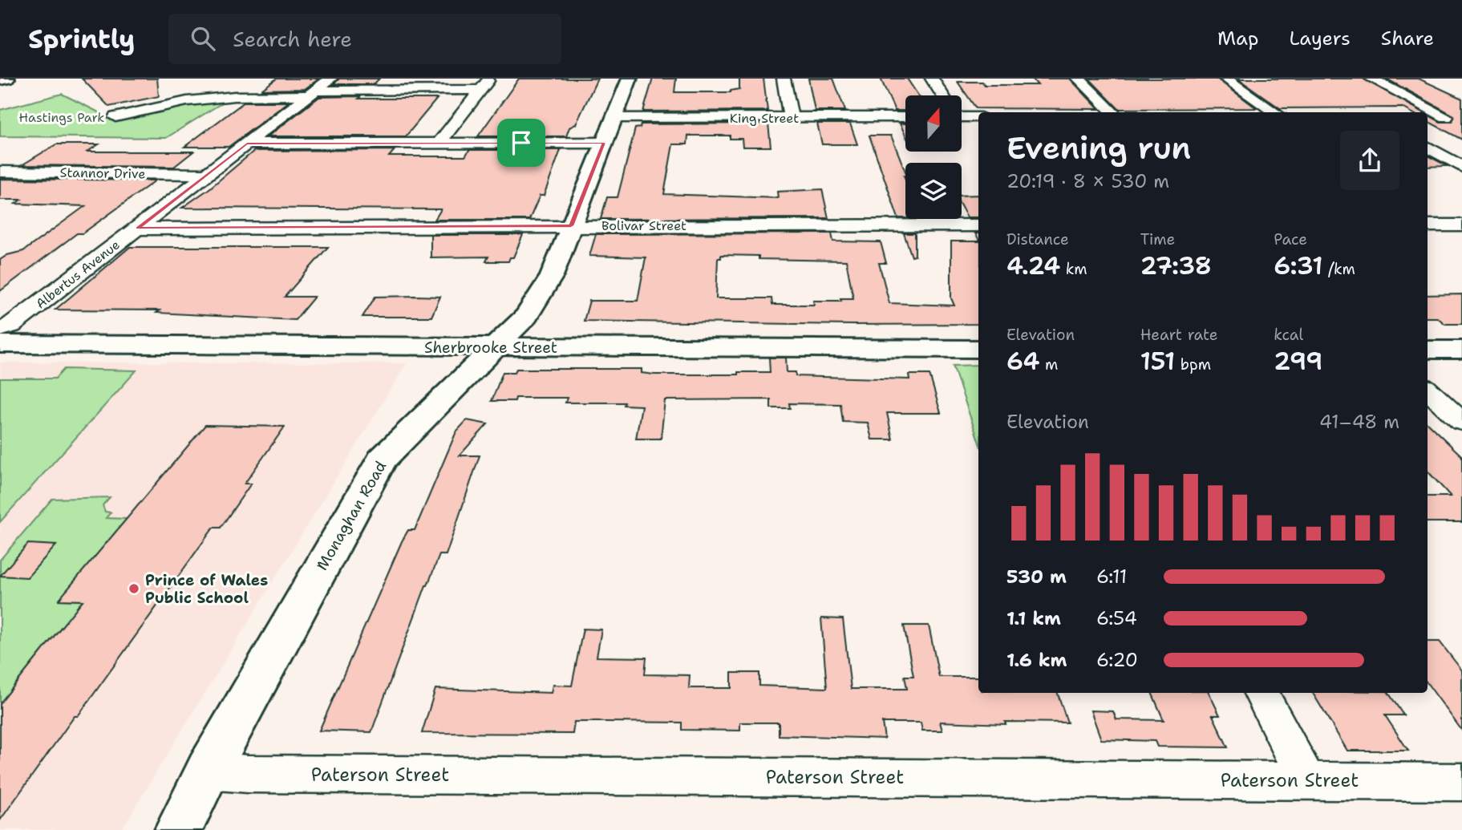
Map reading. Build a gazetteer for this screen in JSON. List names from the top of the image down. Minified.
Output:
{"streets":{"main road":["Sherbrooke Street","Monaghan Road"],"street":["King Street","Stannor Drive","Bolivar Street","Albertus Avenue","Paterson Street"]},"crossings":[["King Street","Monaghan Road"],["Stannor Drive","Albertus Avenue"],["Bolivar Street","Albertus Avenue"],["Bolivar Street","Monaghan Road"],["Albertus Avenue","Sherbrooke Street"],["Sherbrooke Street","Monaghan Road"],["Monaghan Road","Paterson Street"]],"parks":["Hastings Park"],"places":["Prince of Wales Public School"],"north":"top","page":{"header":"Sprintly","search":"Search here","nav":["Map","Layers","Share"],"heading":["Evening run","20:19 · 8 × 530 m"],"stats":[["Distance","4.24 km"],["Time","27:38"],["Pace","6:31 /km"],["Elevation","64 m"],["Heart rate","151 bpm"],["kcal","299"]],"chart":["Elevation","41–48 m"],"list":[{"name":"530 m","note":"6:11"},{"name":"1.1 km","note":"6:54"},{"name":"1.6 km","note":"6:20"}]}}
